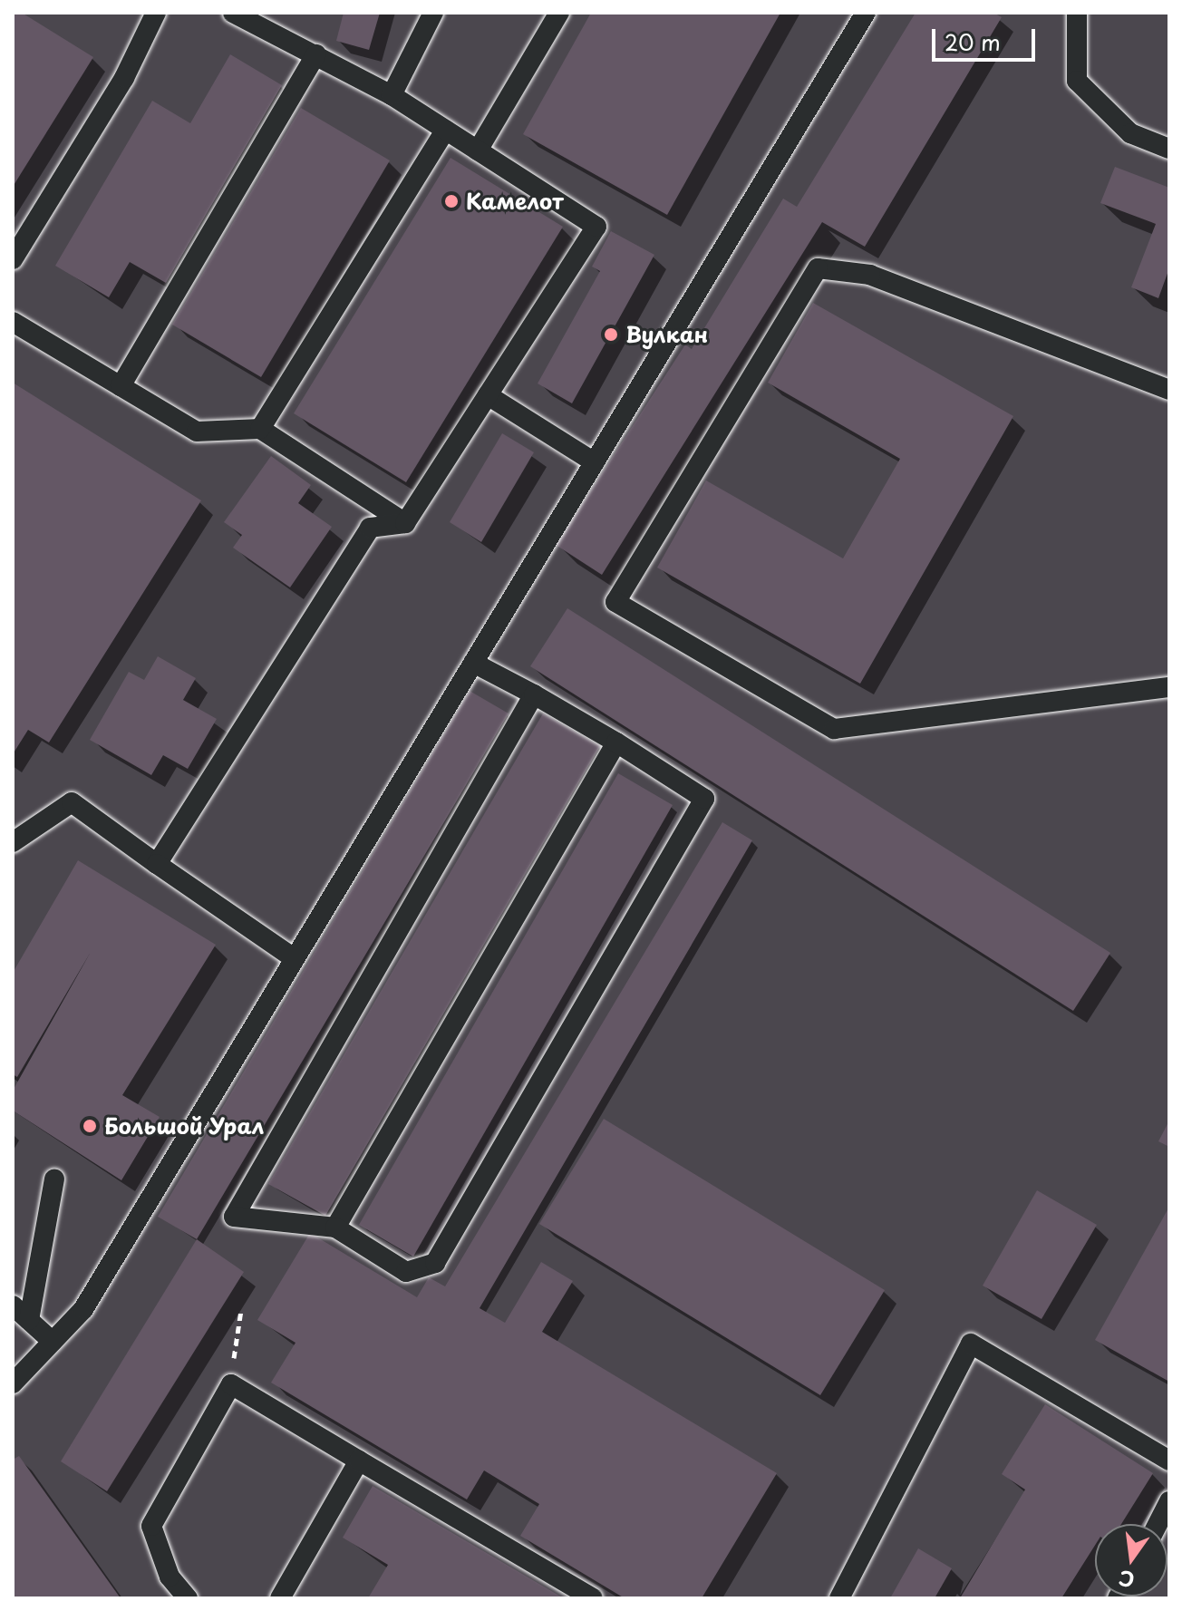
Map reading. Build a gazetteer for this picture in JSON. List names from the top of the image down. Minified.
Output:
{"places":["Камелот","Вулкан","Большой Урал"],"scale_bar":"20 m","north":"bottom"}
